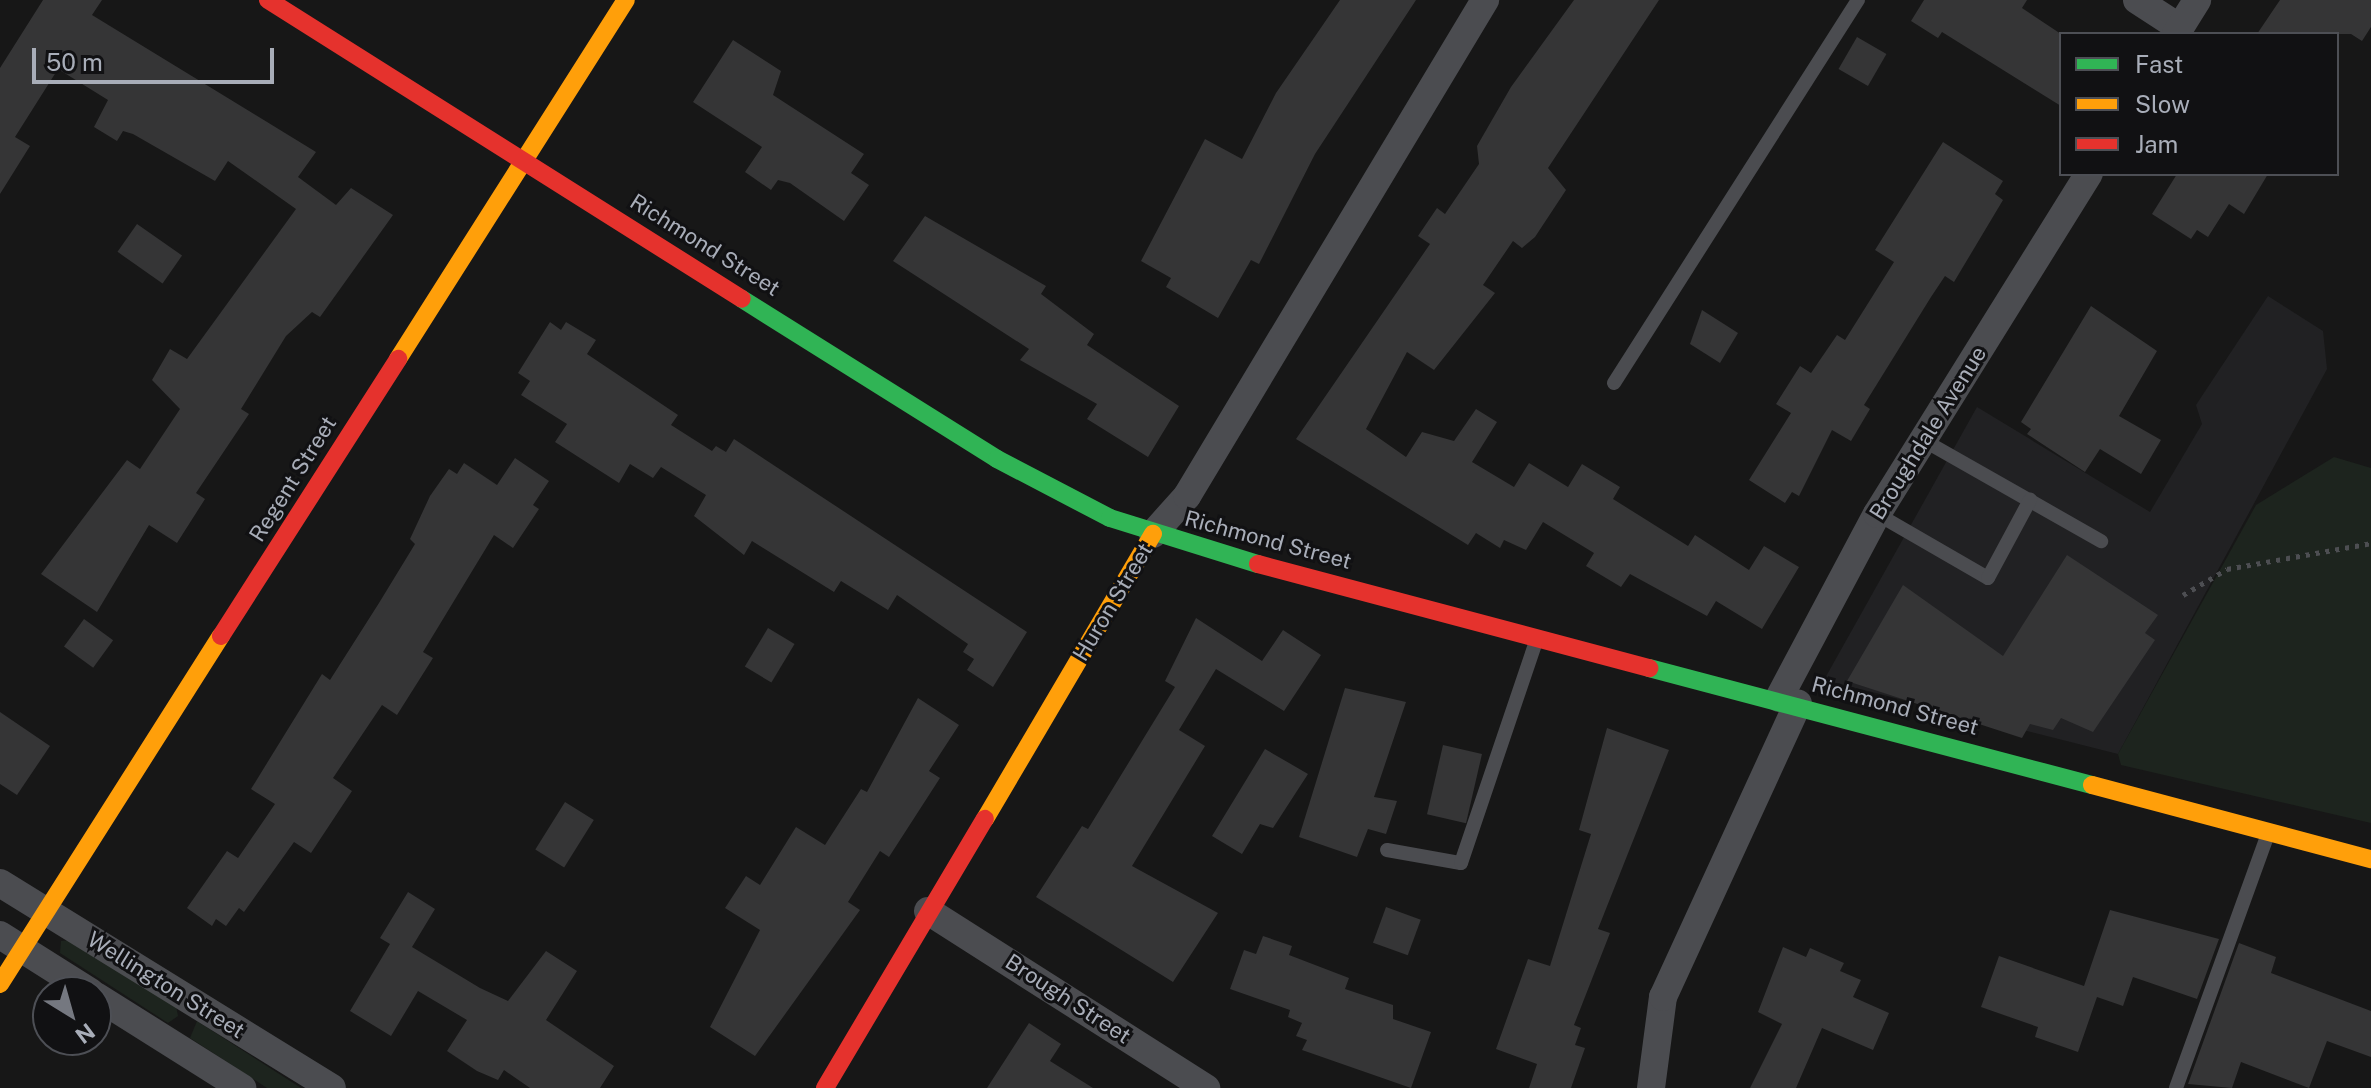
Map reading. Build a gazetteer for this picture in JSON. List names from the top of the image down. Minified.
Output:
{"streets":{"main road":["Richmond Street","Regent Street","Huron Street"],"street":["Broughdale Avenue","Wellington Street","Brough Street"]},"crossings":[["Richmond Street","Broughdale Avenue"],["Richmond Street","Regent Street"],["Richmond Street","Huron Street"],["Regent Street","Wellington Street"],["Huron Street","Brough Street"]],"legend":["Fast","Slow","Jam"],"scale_bar":"50 m","north":"bottom right"}
